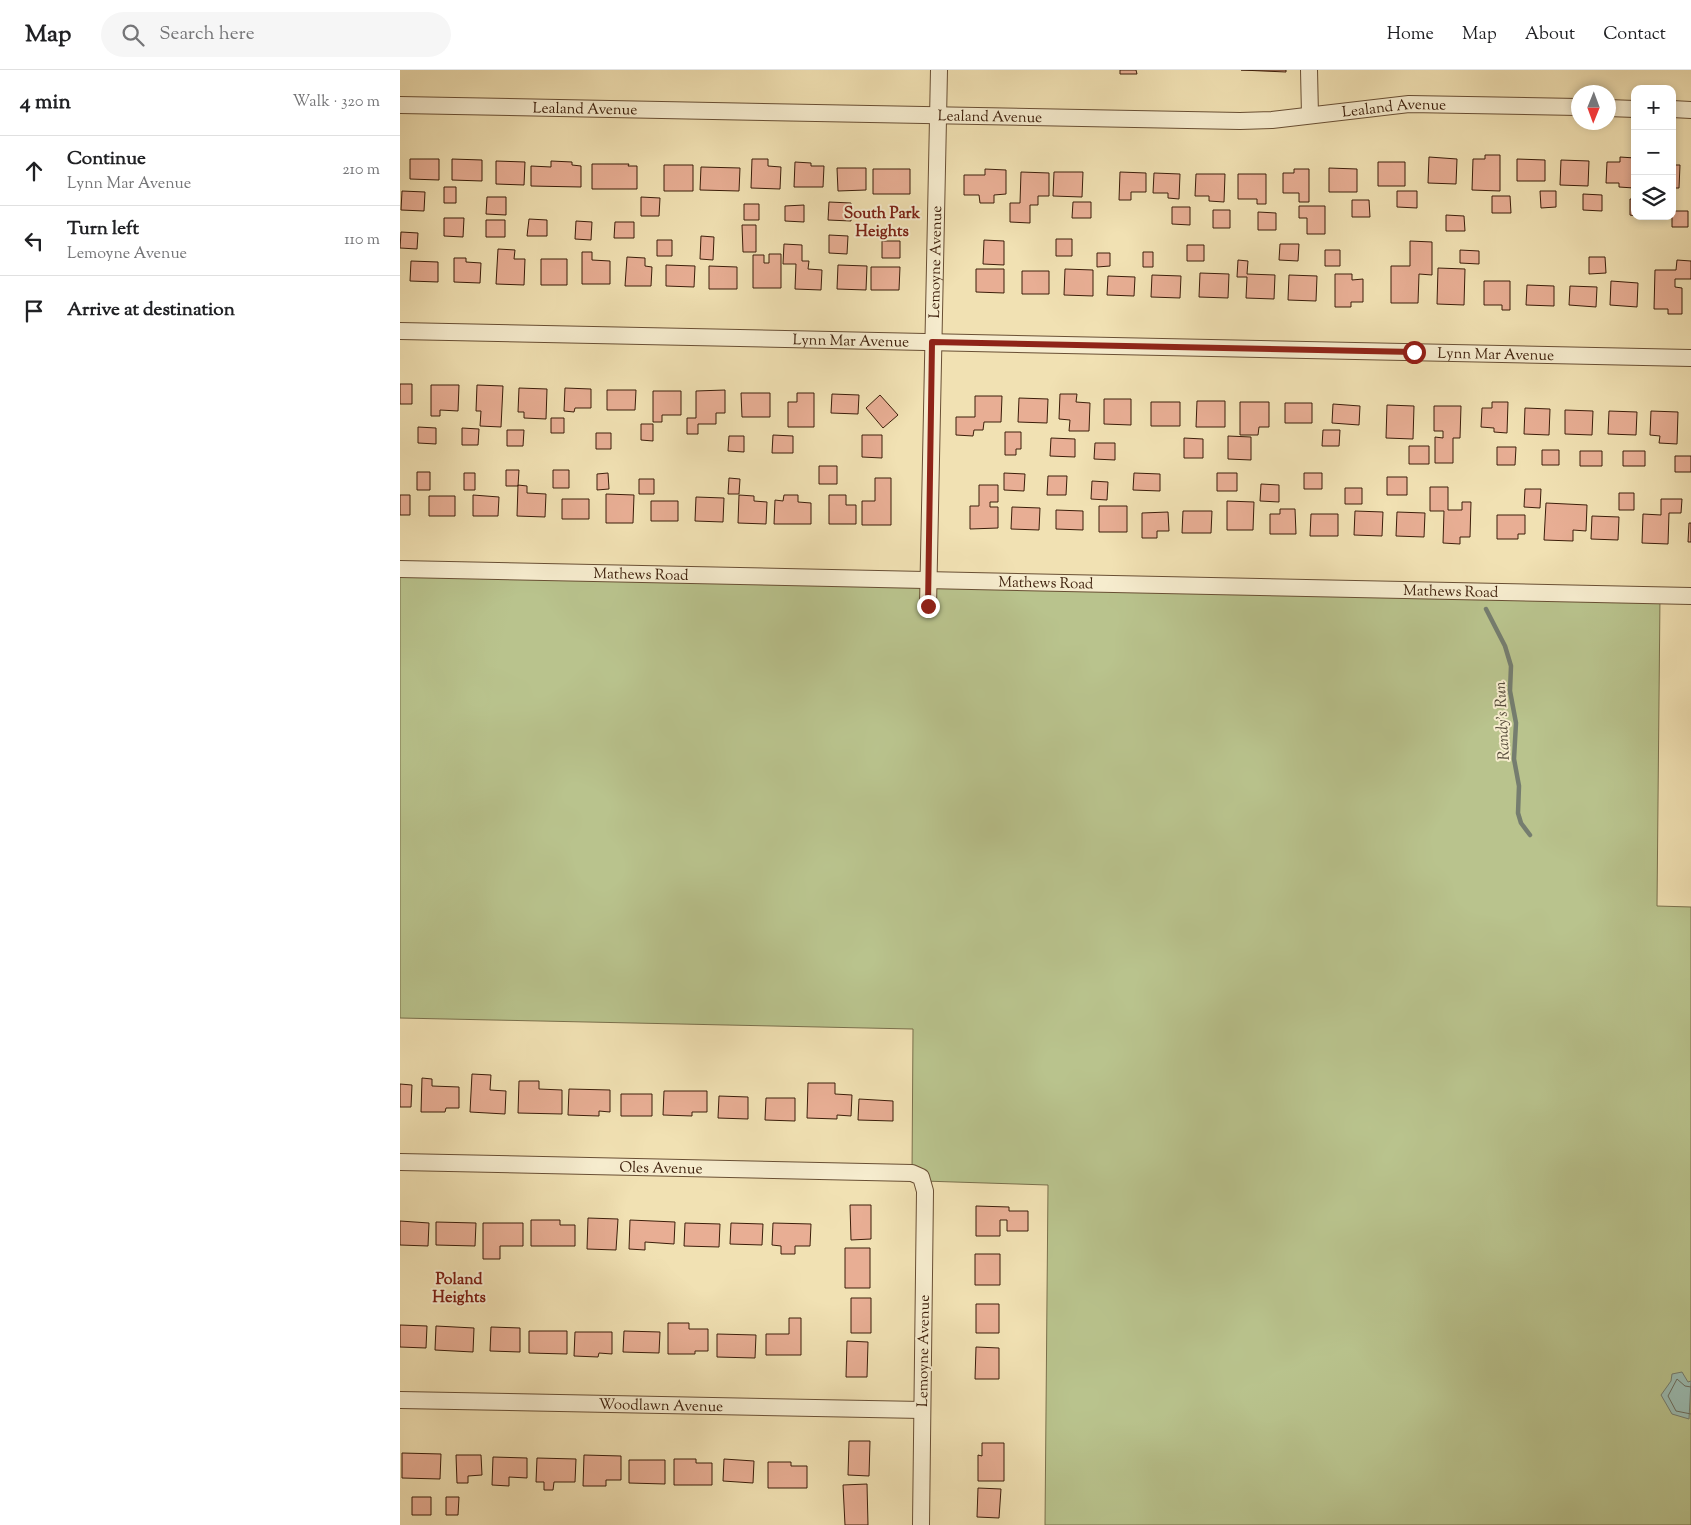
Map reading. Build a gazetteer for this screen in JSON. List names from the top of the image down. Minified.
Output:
{"streets":{"street":["Lealand Avenue","Lemoyne Avenue","Lynn Mar Avenue","Mathews Road","Oles Avenue","Woodlawn Avenue"]},"crossings":[["Lealand Avenue","Lemoyne Avenue"],["Lemoyne Avenue","Lynn Mar Avenue"],["Lemoyne Avenue","Mathews Road"],["Lemoyne Avenue","Oles Avenue"],["Lemoyne Avenue","Woodlawn Avenue"]],"districts":["South Park Heights","Poland Heights"],"water":["Randy's Run"],"north":"bottom","page":{"header":"Map","search":"Search here","nav":["Home","Map","About","Contact"],"heading":["4 min","Walk · 320 m"],"map_buttons":["+","−"],"list":[["Continue","Lynn Mar Avenue","210 m"],["Turn left","Lemoyne Avenue","110 m"],"Arrive at destination"]}}
